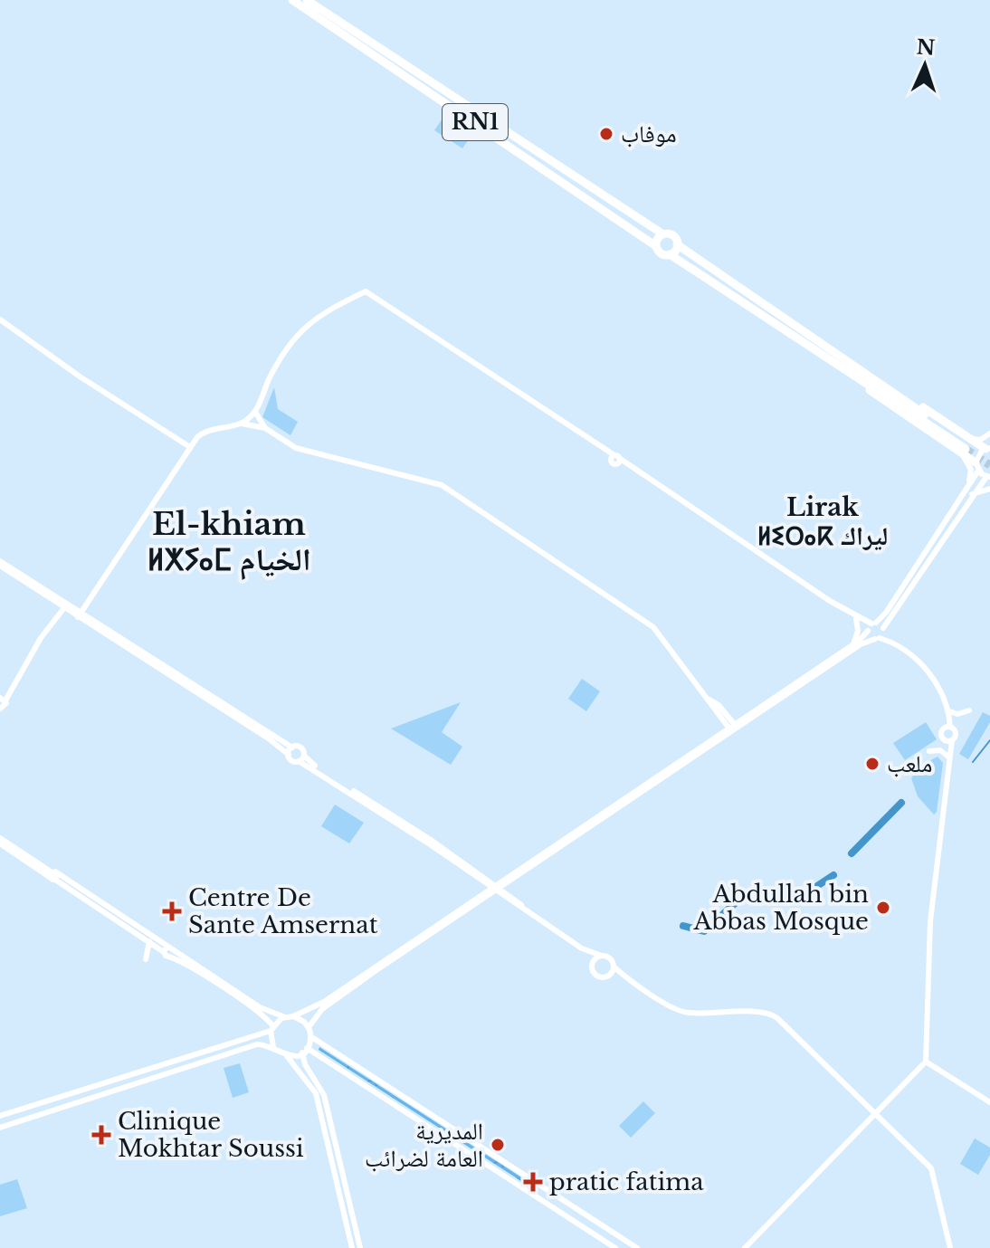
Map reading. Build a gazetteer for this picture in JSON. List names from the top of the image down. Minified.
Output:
{"streets":{"highway":["RN1"]},"districts":["Lirak ⵍⵉⵔⴰⴽ ليراك","El-khiam ⵍⵅⵢⴰⵎ الخيام"],"places":{"other":["موفاب","ملعب","Abdullah bin Abbas Mosque","المديرية العامة لضرائب"],"health":["Centre De Sante Amsernat","Clinique Mokhtar Soussi","pratic fatima"]},"north":"top"}
